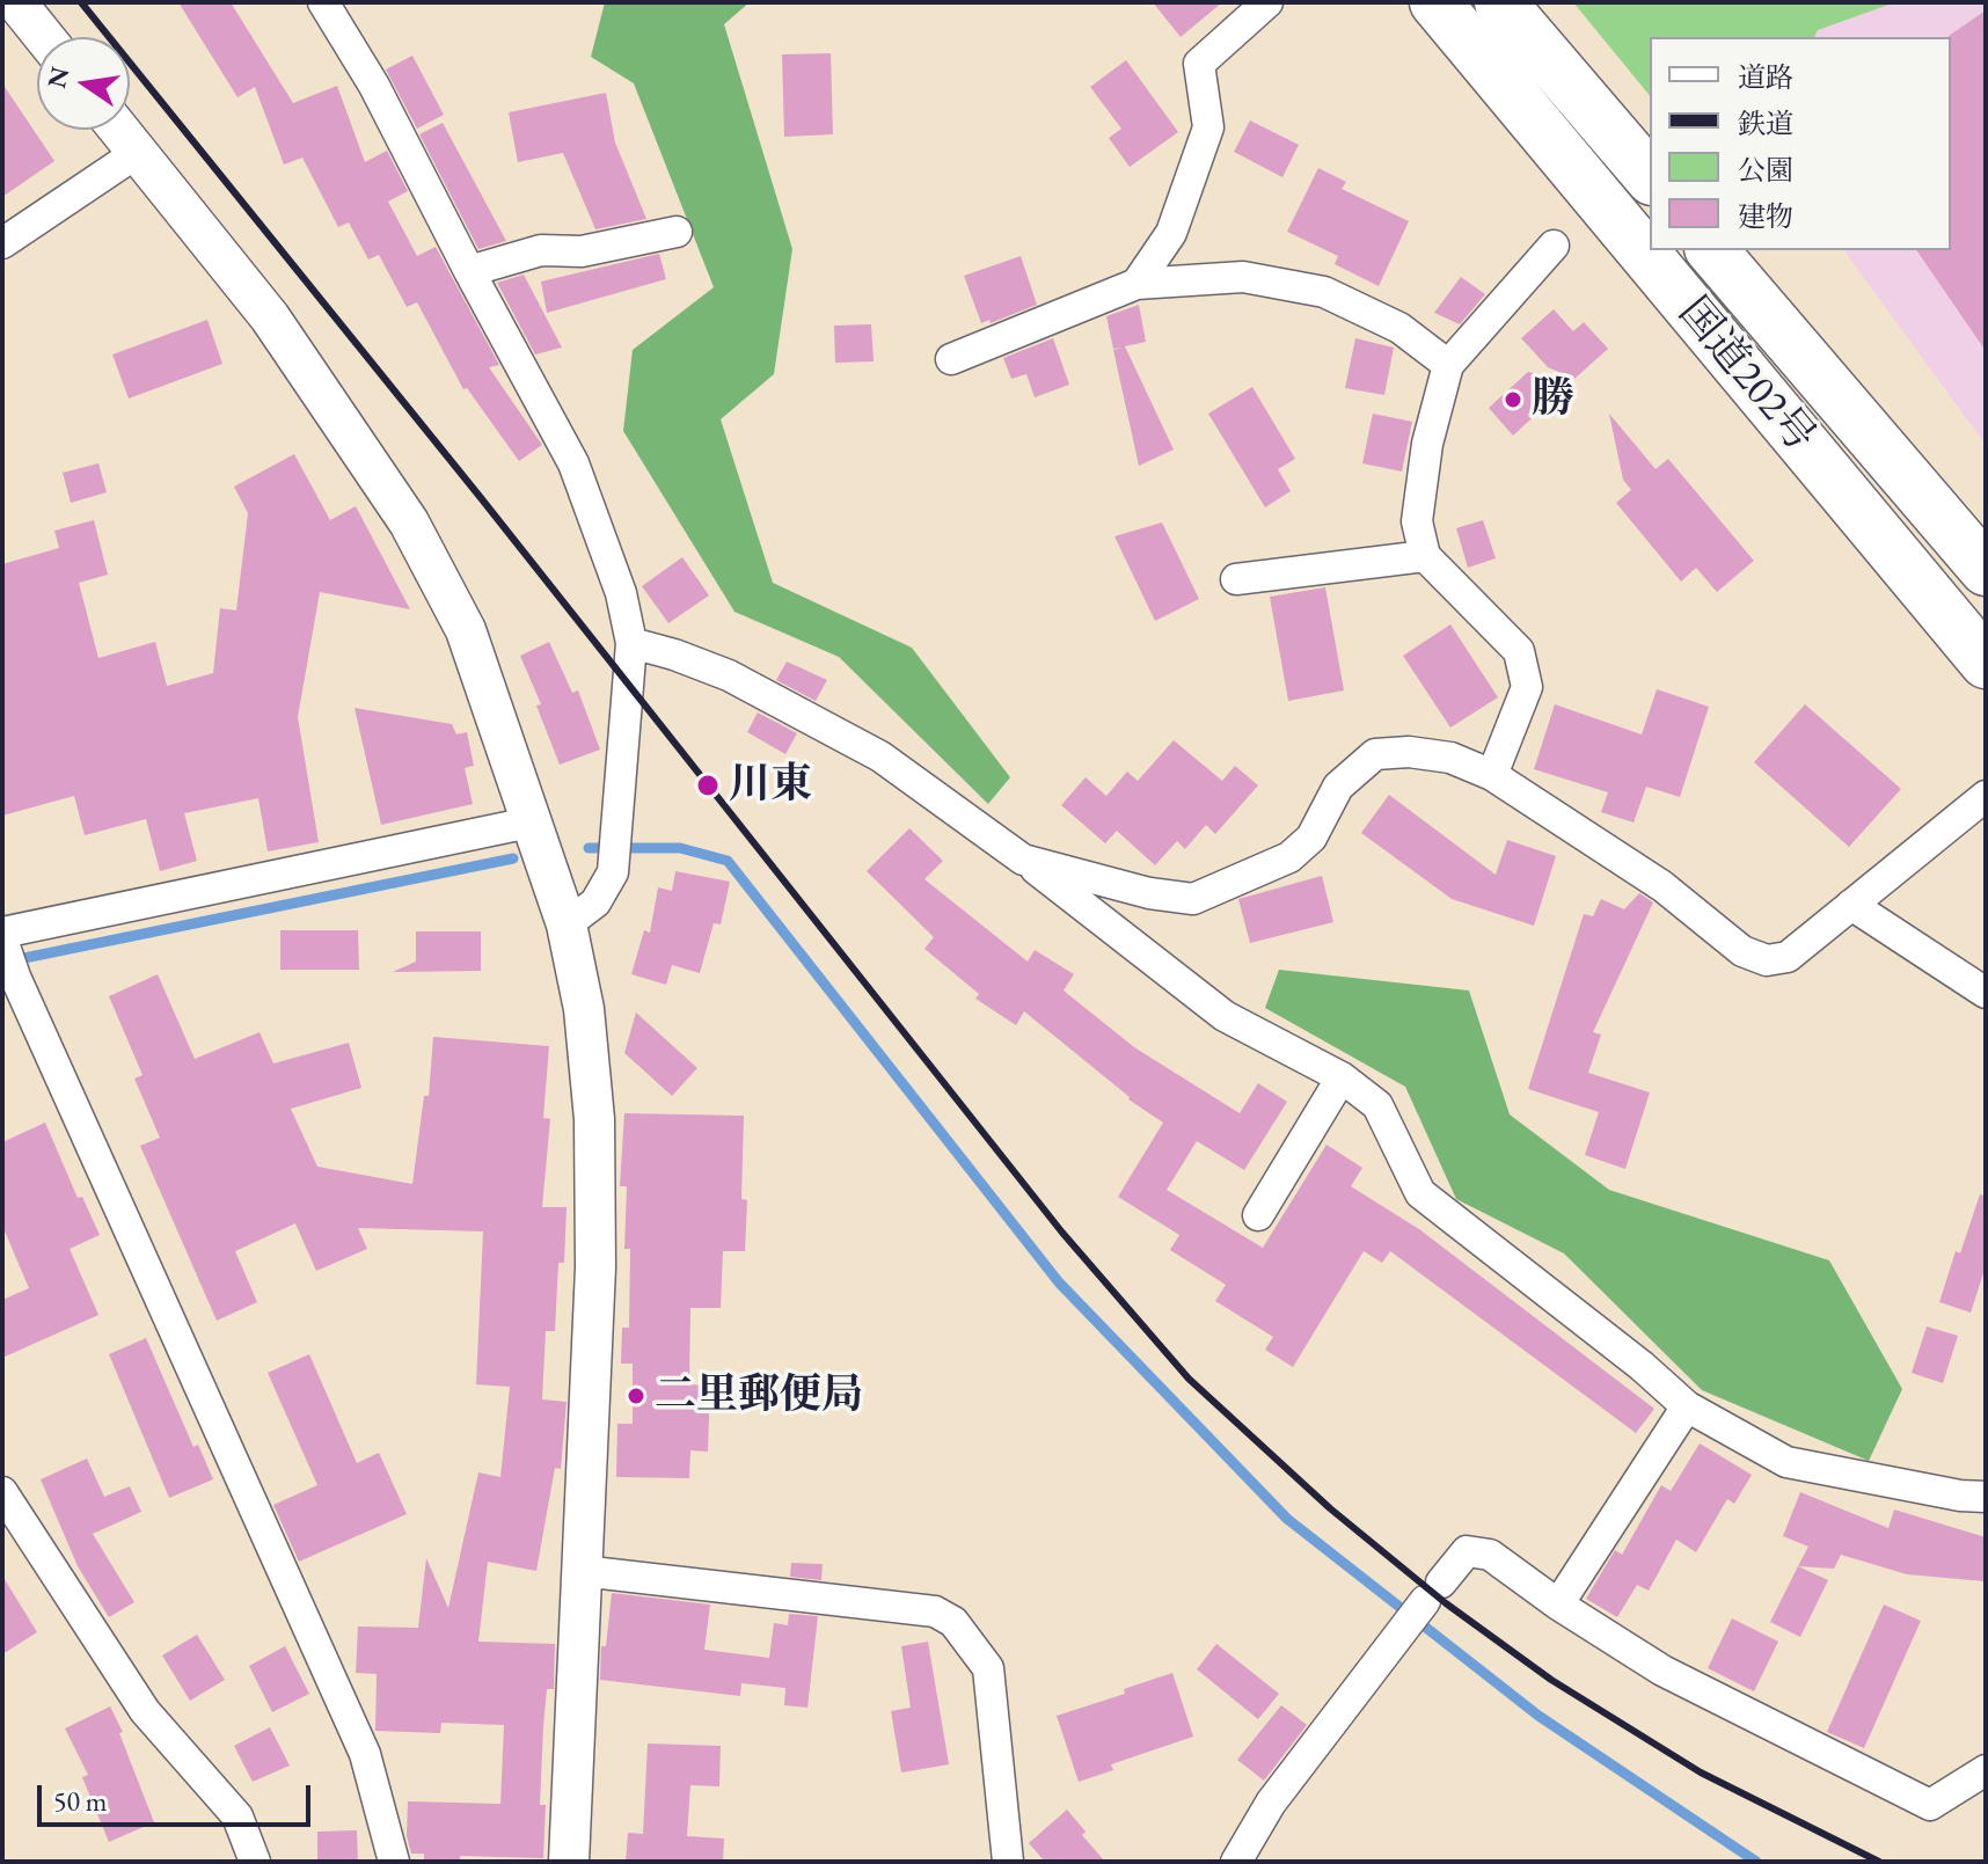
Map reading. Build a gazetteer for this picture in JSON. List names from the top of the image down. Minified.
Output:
{"streets":{"highway":["国道202号"]},"places":["勝","川東","二里郵便局"],"legend":["道路","鉄道","公園","建物"],"scale_bar":"50 m","north":"left"}
